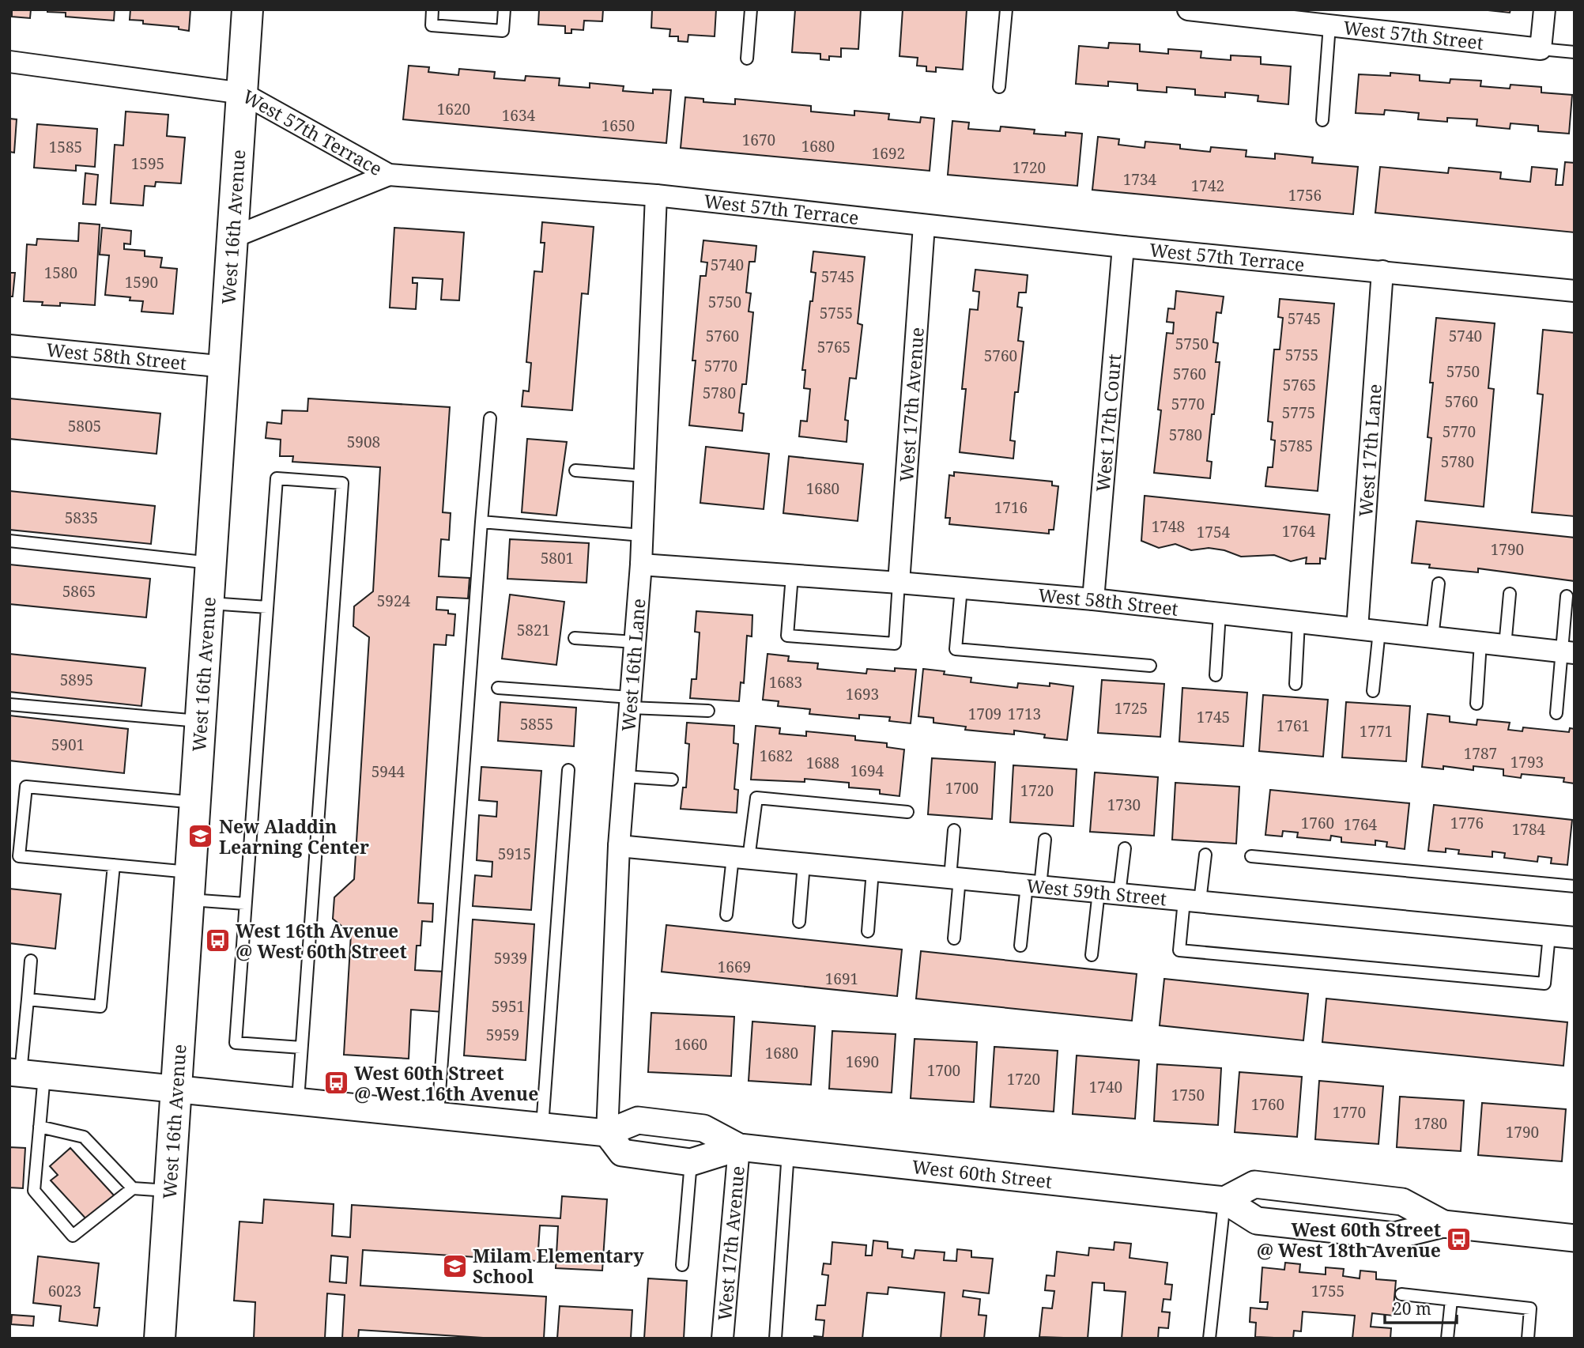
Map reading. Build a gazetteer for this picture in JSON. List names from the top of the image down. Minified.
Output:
{"streets":{"main road":["West 16th Avenue"],"street":["West 57th Street","West 57th Terrace","West 58th Street","West 17th Avenue","West 17th Court","West 17th Lane","West 16th Lane","West 59th Street","West 60th Street"]},"crossings":[["West 57th Terrace","West 16th Avenue"],["West 57th Terrace","West 17th Avenue"],["West 57th Terrace","West 17th Court"],["West 57th Terrace","West 17th Lane"],["West 57th Terrace","West 16th Lane"],["West 16th Avenue","West 58th Street"],["West 16th Avenue","West 60th Street"],["West 58th Street","West 17th Avenue"],["West 58th Street","West 17th Court"],["West 58th Street","West 17th Lane"],["West 58th Street","West 16th Lane"],["West 17th Avenue","West 60th Street"],["West 16th Lane","West 59th Street"],["West 16th Lane","West 60th Street"]],"places":{"school or university":["New Aladdin Learning Center","Milam Elementary School"],"bus stop":["West 16th Avenue @ West 60th Street","West 60th Street @ West 16th Avenue","West 60th Street @ West 18th Avenue"]},"house_numbers":["1620","1634","1650","1670","1680","1585","1692","1595","1720","1734","1742","1756","5740","1580","5745","1590","5750","5755","5745","5760","5740","5750","5765","5755","5760","5770","5750","5760","5765","5780","5760","5770","5775","5805","5770","5780","5908","5785","5780","1680","1716","5835","1748","1764","1754","1790","5801","5865","5924","5821","5895","1683","1693","1725","1709","1713","1745","5855","1761","1771","5901","1787","1682","1793","1688","1694","5944","1700","1720","1730","1760","1776","1764","1784","5915","5939","1669","1691","5951","5959","1660","1680","1690","1700","1720","1740","1750","1760","1770","1780","1790","6023","1755"],"scale_bar":"20 m"}
